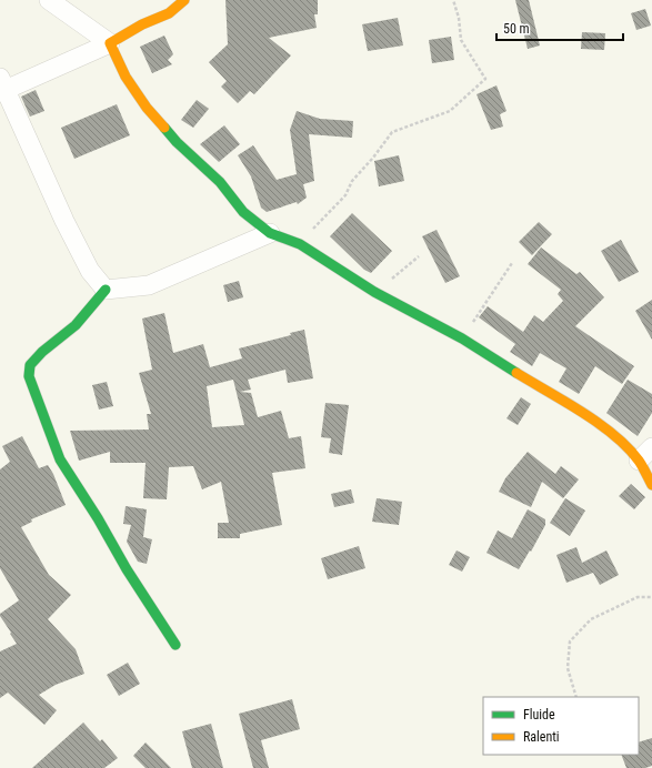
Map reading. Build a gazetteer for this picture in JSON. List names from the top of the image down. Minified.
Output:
{"legend":["Fluide","Ralenti"],"scale_bar":"50 m"}
